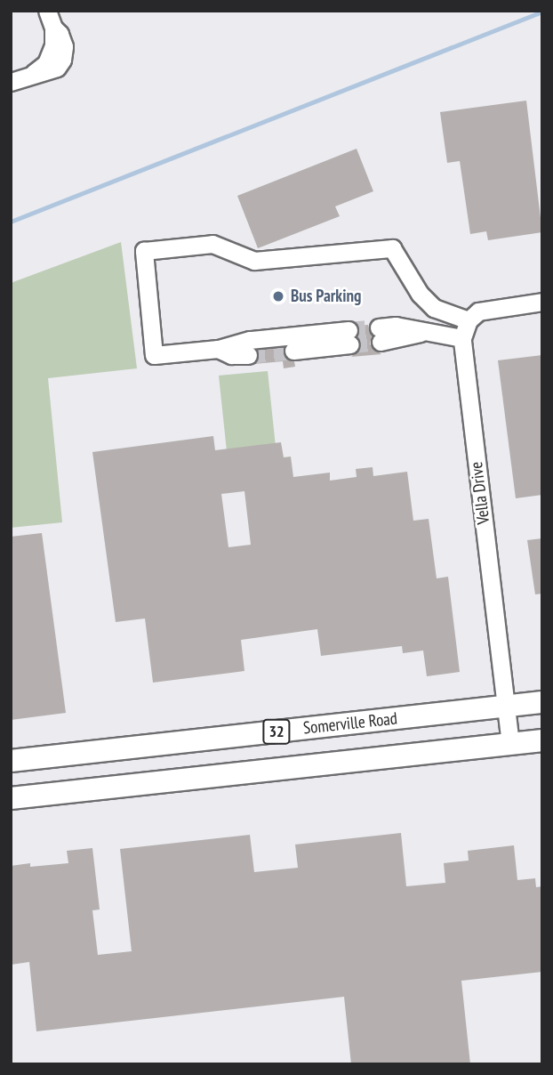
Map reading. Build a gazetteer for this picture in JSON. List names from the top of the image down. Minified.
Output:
{"streets":{"main road":["Somerville Road","32"],"street":["Vella Drive"]},"crossings":[["Vella Drive","Somerville Road"],["Vella Drive","32"]],"places":["Bus Parking"]}
